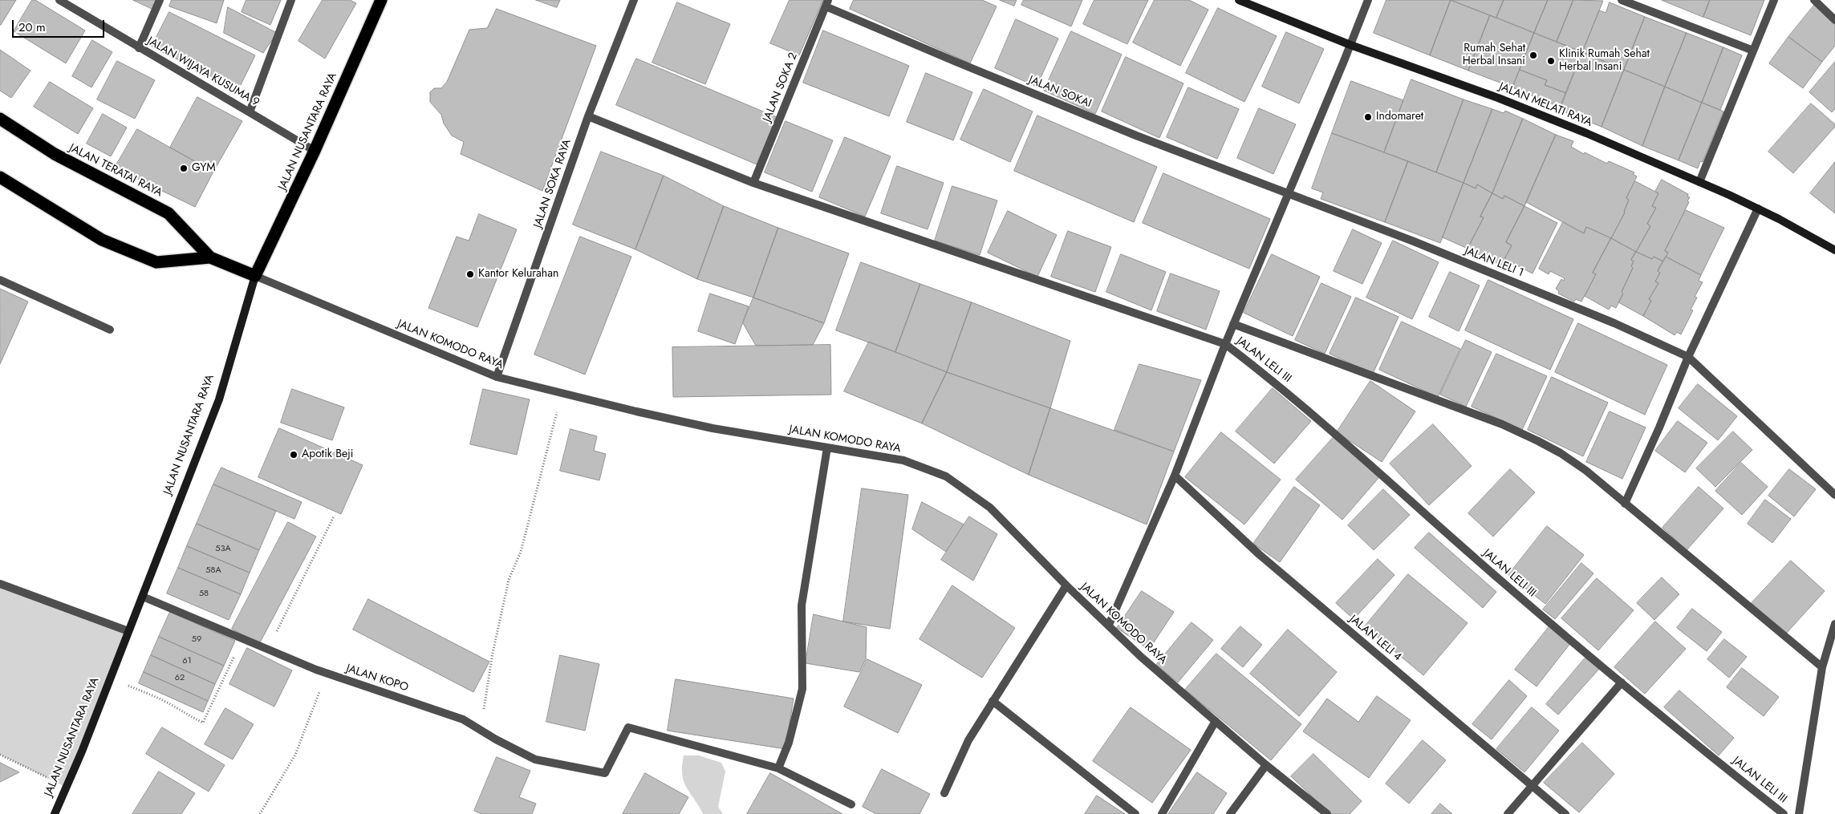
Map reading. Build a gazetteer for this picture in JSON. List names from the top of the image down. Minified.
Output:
{"streets":{"highway":["JALAN NUSANTARA RAYA","JALAN TERATAI RAYA"],"street":["JALAN WIJAYA KUSUMA 9","JALAN SOKA 2","JALAN SOKAI","JALAN MELATI RAYA","JALAN SOKA RAYA","JALAN LELI 1","JALAN KOMODO RAYA","JALAN LELI III","JALAN LELI 4","JALAN KOPO"]},"crossings":[["JALAN WIJAYA KUSUMA 9","JALAN NUSANTARA RAYA"],["JALAN SOKA 2","JALAN SOKAI"],["JALAN SOKA 2","JALAN LELI III"],["JALAN SOKAI","JALAN LELI 1"],["JALAN NUSANTARA RAYA","JALAN TERATAI RAYA"],["JALAN NUSANTARA RAYA","JALAN KOMODO RAYA"],["JALAN NUSANTARA RAYA","JALAN KOPO"],["JALAN TERATAI RAYA","JALAN KOMODO RAYA"],["JALAN SOKA RAYA","JALAN KOMODO RAYA"],["JALAN SOKA RAYA","JALAN LELI III"]],"places":["Rumah Sehat Herbal Insani","Klinik Rumah Sehat Herbal Insani","Indomaret","GYM","Kantor Kelurahan","Apotik Beji"],"house_numbers":["53A","58A","58","59","61","62"],"scale_bar":"20 m"}
